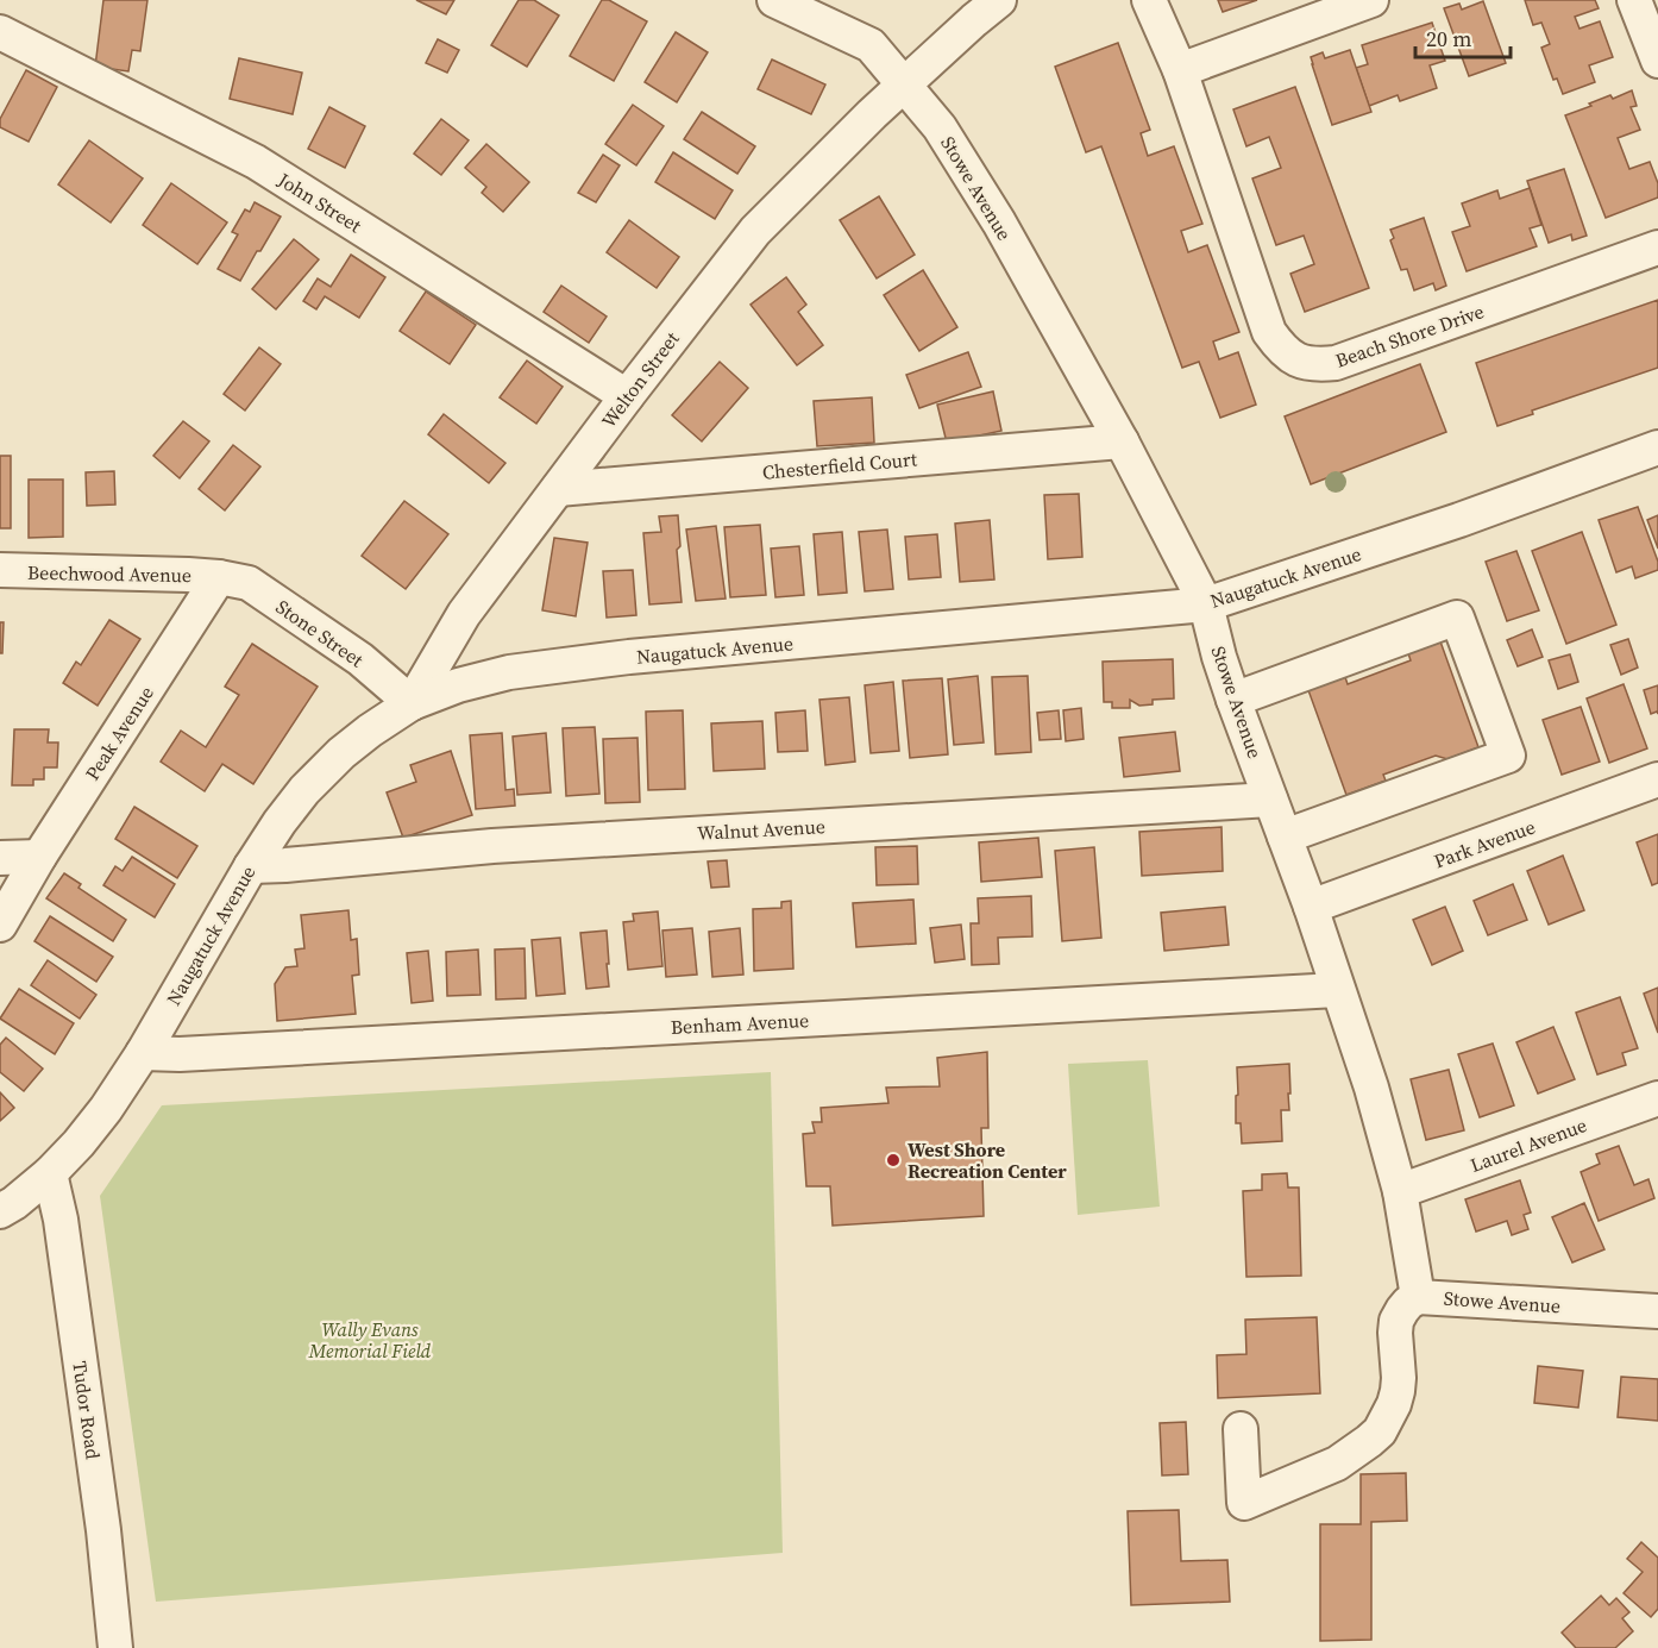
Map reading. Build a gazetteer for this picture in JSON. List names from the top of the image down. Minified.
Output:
{"streets":{"street":["Stowe Avenue","John Street","Beach Shore Drive","Welton Street","Chesterfield Court","Beechwood Avenue","Naugatuck Avenue","Stone Street","Peak Avenue","Walnut Avenue","Park Avenue","Benham Avenue","Laurel Avenue","Tudor Road"]},"crossings":[["Stowe Avenue","Welton Street"],["Stowe Avenue","Chesterfield Court"],["Stowe Avenue","Naugatuck Avenue"],["Stowe Avenue","Walnut Avenue"],["Stowe Avenue","Park Avenue"],["Stowe Avenue","Benham Avenue"],["Stowe Avenue","Laurel Avenue"],["John Street","Welton Street"],["Welton Street","Chesterfield Court"],["Welton Street","Naugatuck Avenue"],["Welton Street","Stone Street"],["Beechwood Avenue","Stone Street"],["Beechwood Avenue","Peak Avenue"],["Naugatuck Avenue","Stone Street"],["Naugatuck Avenue","Walnut Avenue"],["Naugatuck Avenue","Benham Avenue"],["Naugatuck Avenue","Tudor Road"],["Stone Street","Peak Avenue"]],"parks":["Wally Evans Memorial Field"],"places":["West Shore Recreation Center"],"scale_bar":"20 m"}
